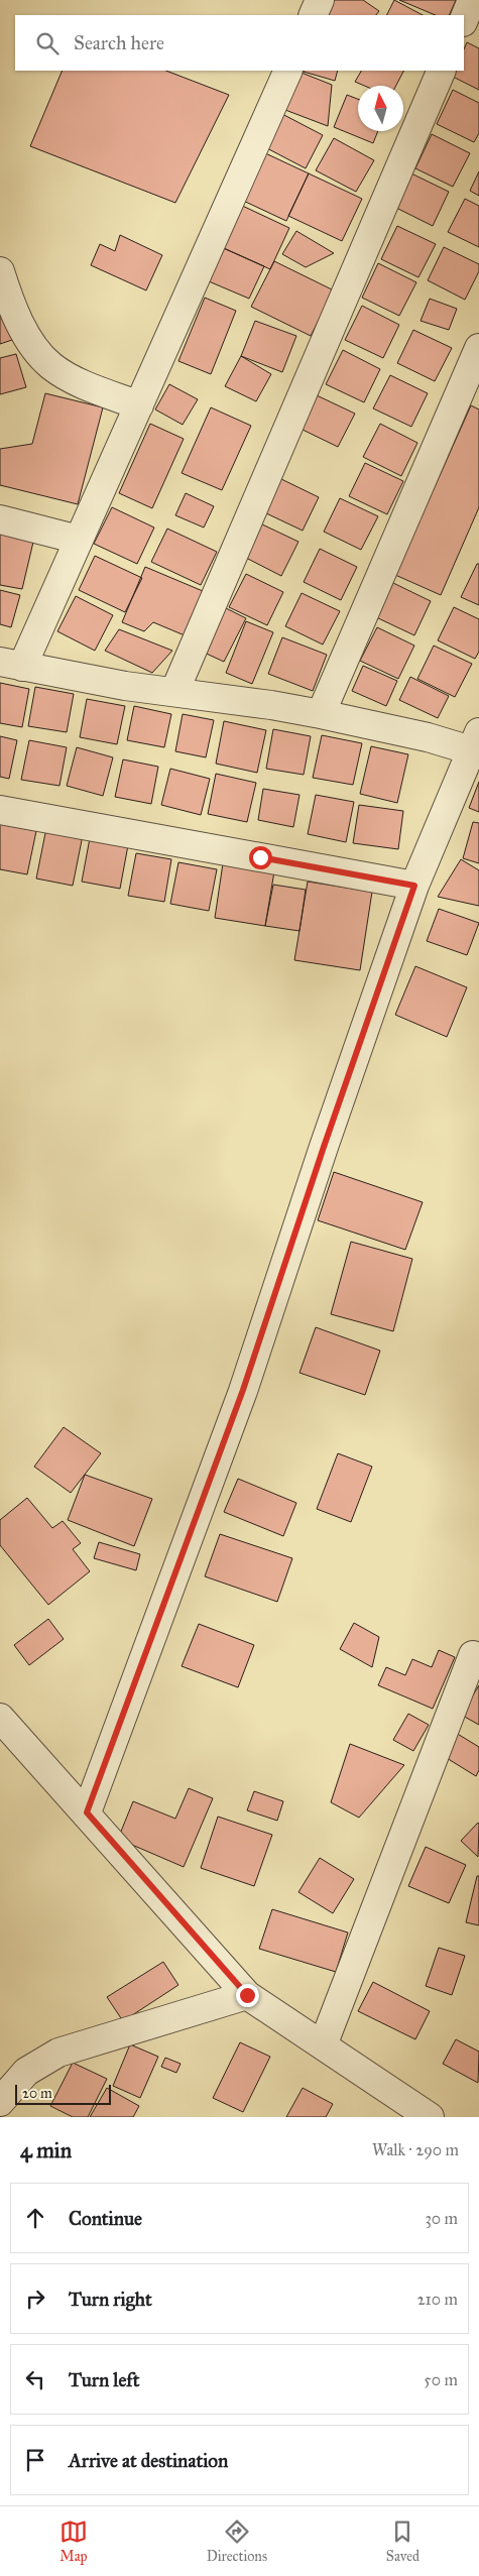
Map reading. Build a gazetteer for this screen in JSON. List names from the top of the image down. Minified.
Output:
{"scale_bar":"20 m","north":"top","page":{"search":"Search here","scale":"20 m","heading":["4 min","Walk · 290 m"],"list":[["Continue","30 m"],["Turn right","210 m"],["Turn left","50 m"],"Arrive at destination"],"nav":["Map","Directions","Saved"]}}
